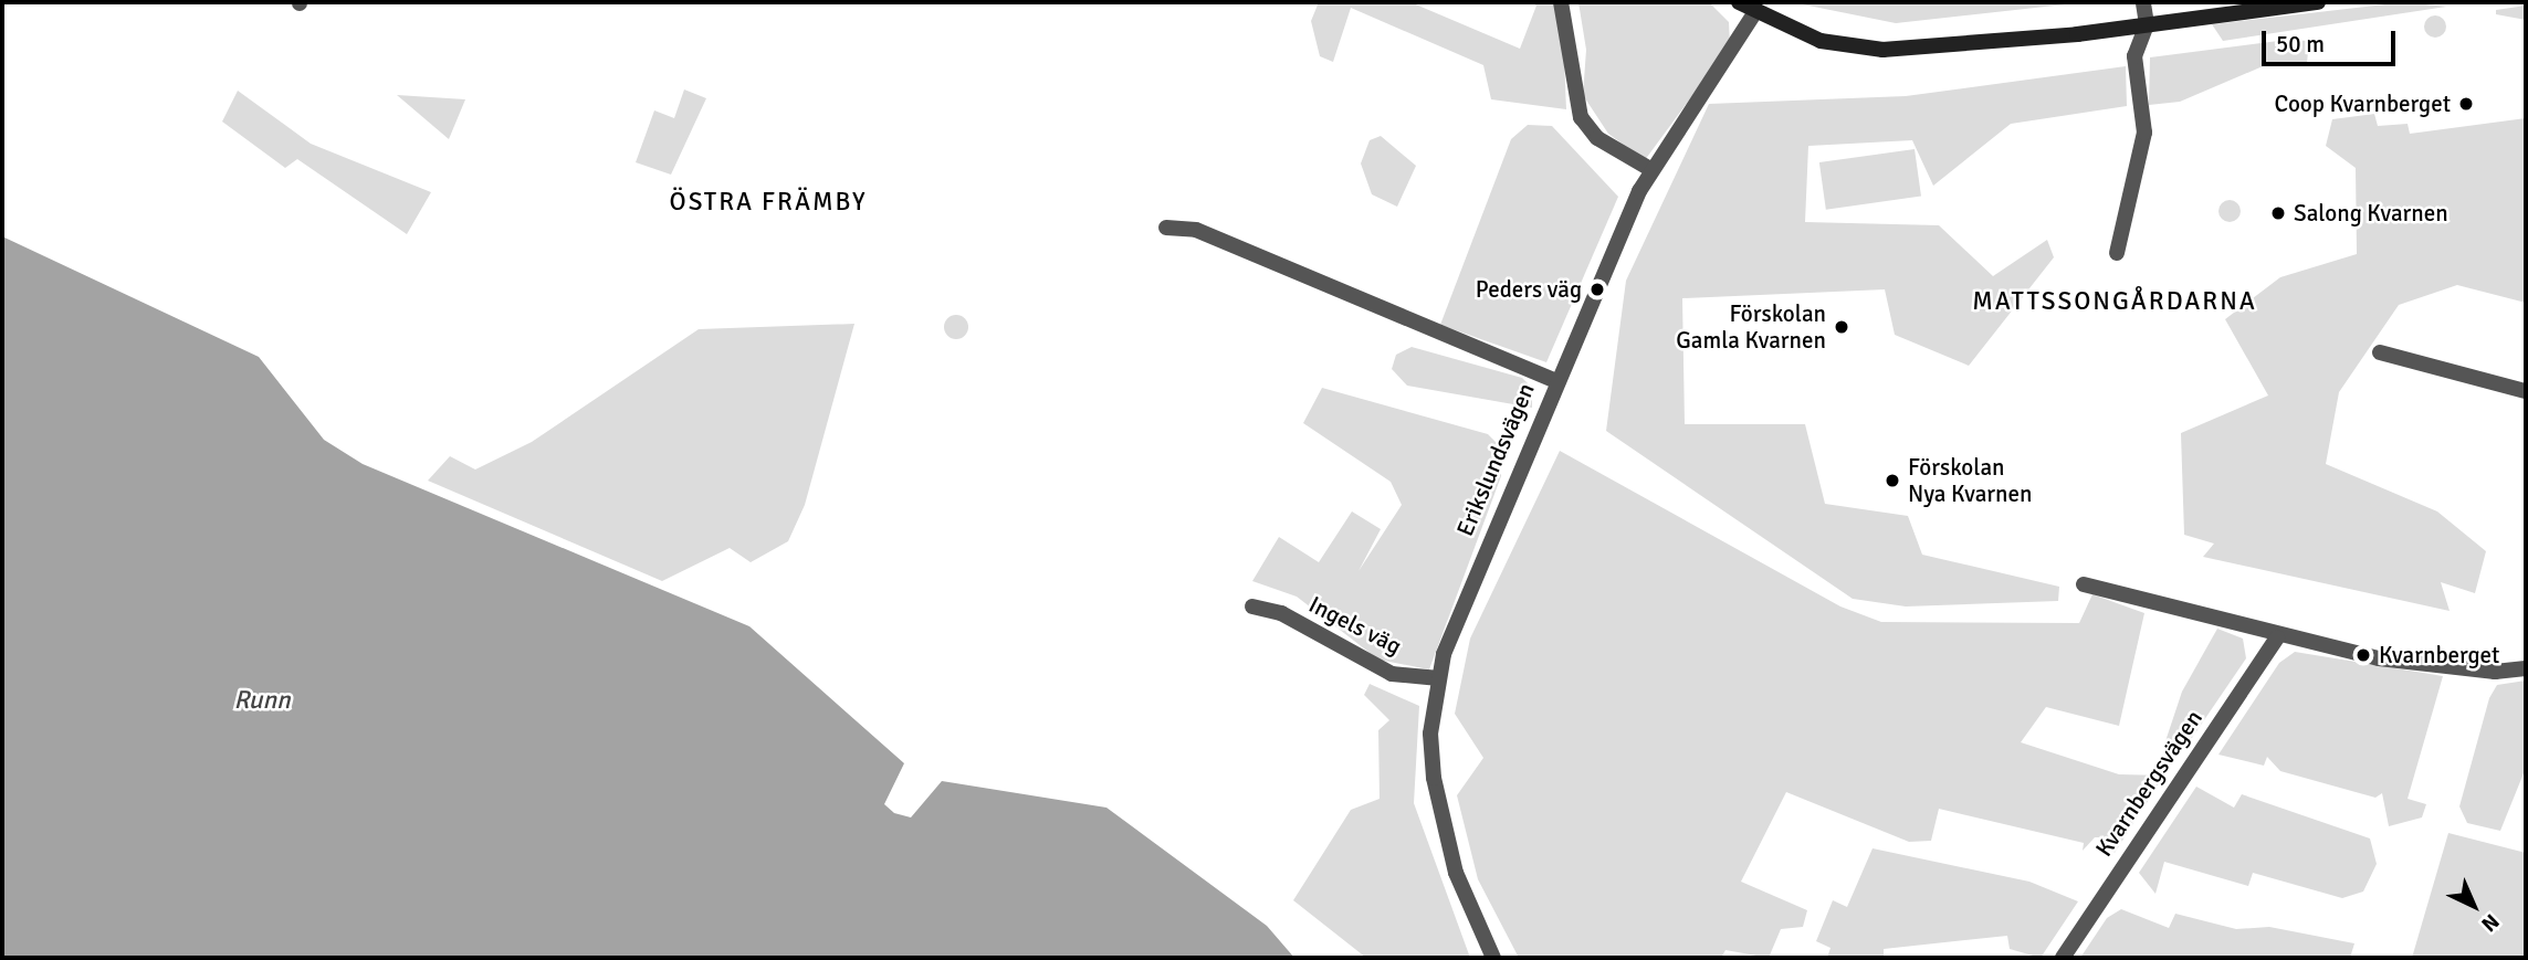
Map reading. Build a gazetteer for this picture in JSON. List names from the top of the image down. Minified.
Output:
{"streets":{"street":["Erikslundsvägen","Ingels väg","Kvarnbergsvägen"]},"crossings":[["Erikslundsvägen","Ingels väg"]],"districts":["ÖSTRA FRÄMBY","MATTSSONGÅRDARNA"],"water":["Runn"],"places":["Coop Kvarnberget","Salong Kvarnen","Peders väg","Förskolan Gamla Kvarnen","Förskolan Nya Kvarnen","Kvarnberget"],"scale_bar":"50 m","north":"bottom right"}
